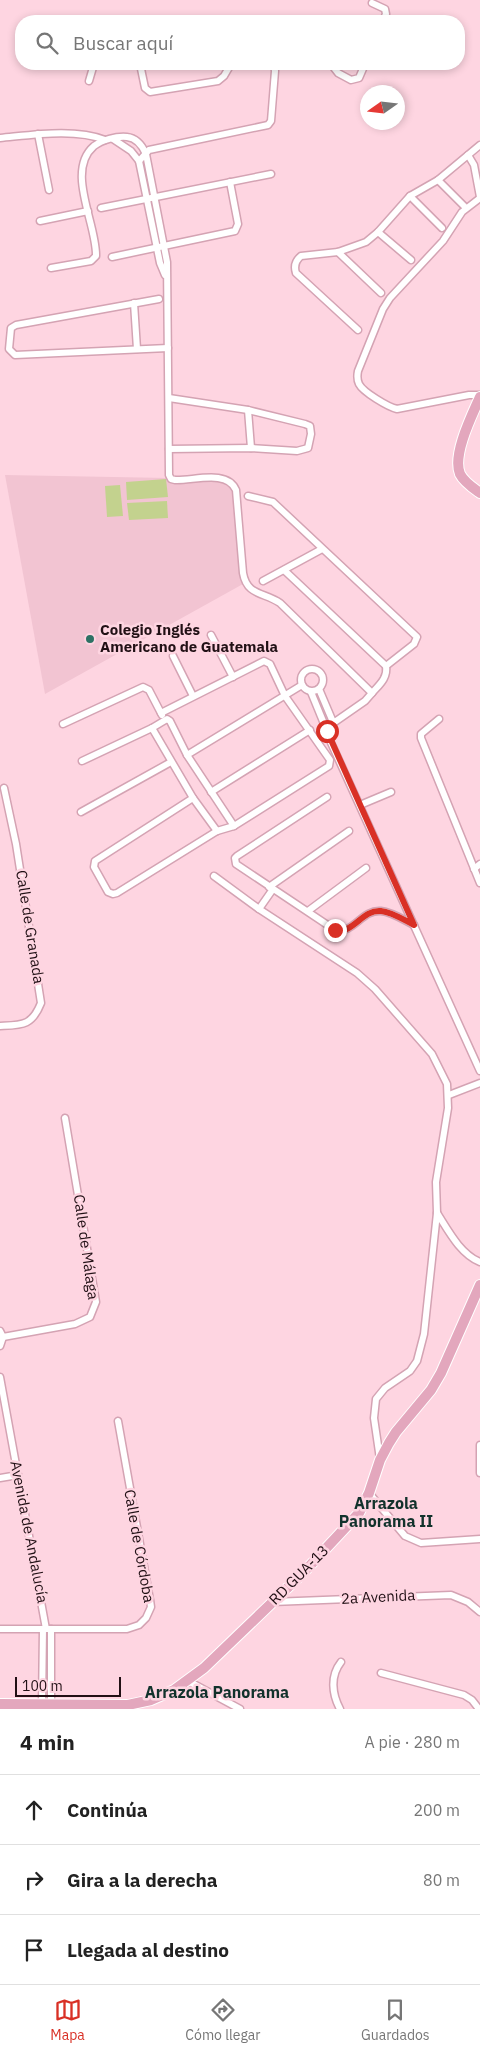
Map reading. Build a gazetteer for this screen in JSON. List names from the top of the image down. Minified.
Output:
{"streets":{"main road":["RD GUA-13"],"street":["Calle de Granada","Calle de Málaga","Avenida de Andalucía","Calle de Córdoba","2a Avenida"]},"crossings":[["Avenida de Andalucía","Calle de Córdoba"],["Avenida de Andalucía","RD GUA-13"],["RD GUA-13","2a Avenida"]],"districts":["Arrazola Panorama II","Arrazola Panorama"],"places":["Colegio Inglés Americano de Guatemala"],"scale_bar":"100 m","north":"left","page":{"search":"Buscar aquí","scale":"100 m","heading":["4 min","A pie · 280 m"],"list":[["Continúa","200 m"],["Gira a la derecha","80 m"],"Llegada al destino"],"nav":["Mapa","Cómo llegar","Guardados"]}}
